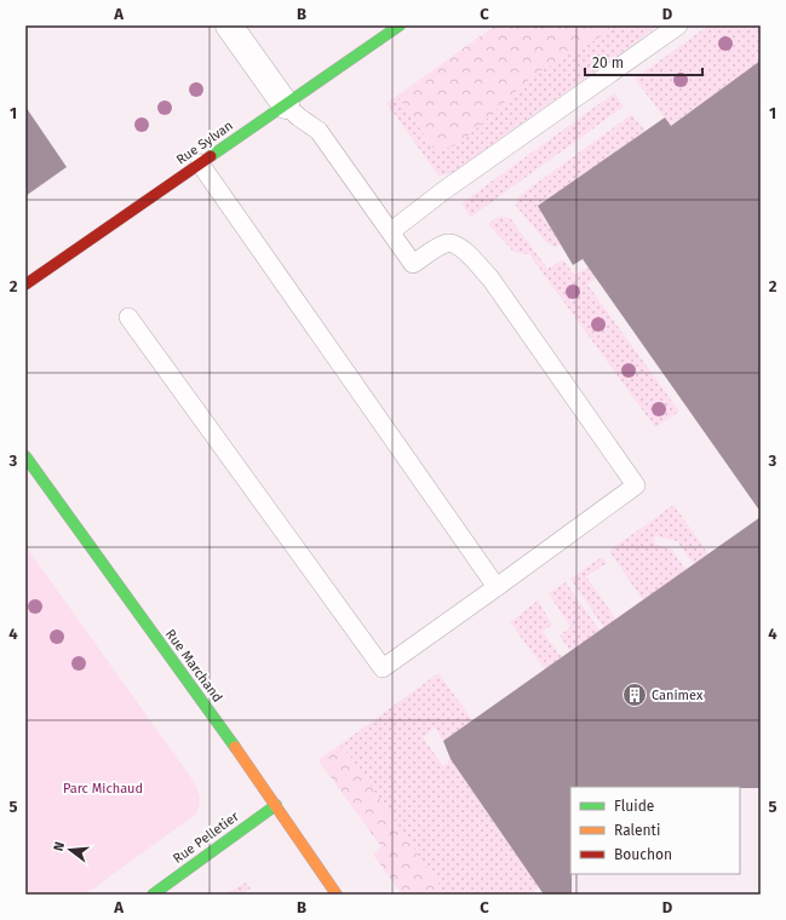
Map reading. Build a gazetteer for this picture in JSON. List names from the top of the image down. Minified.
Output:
{"streets":{"street":["Rue Sylvan","Rue Marchand","Rue Pelletier"]},"crossings":[["Rue Marchand","Rue Pelletier"]],"parks":["Parc Michaud"],"places":{"building":["Canimex"]},"legend":["Fluide","Ralenti","Bouchon"],"scale_bar":"20 m","north":"left","grid":{"columns":["A","B","C","D"],"rows":["1","2","3","4","5"]}}
